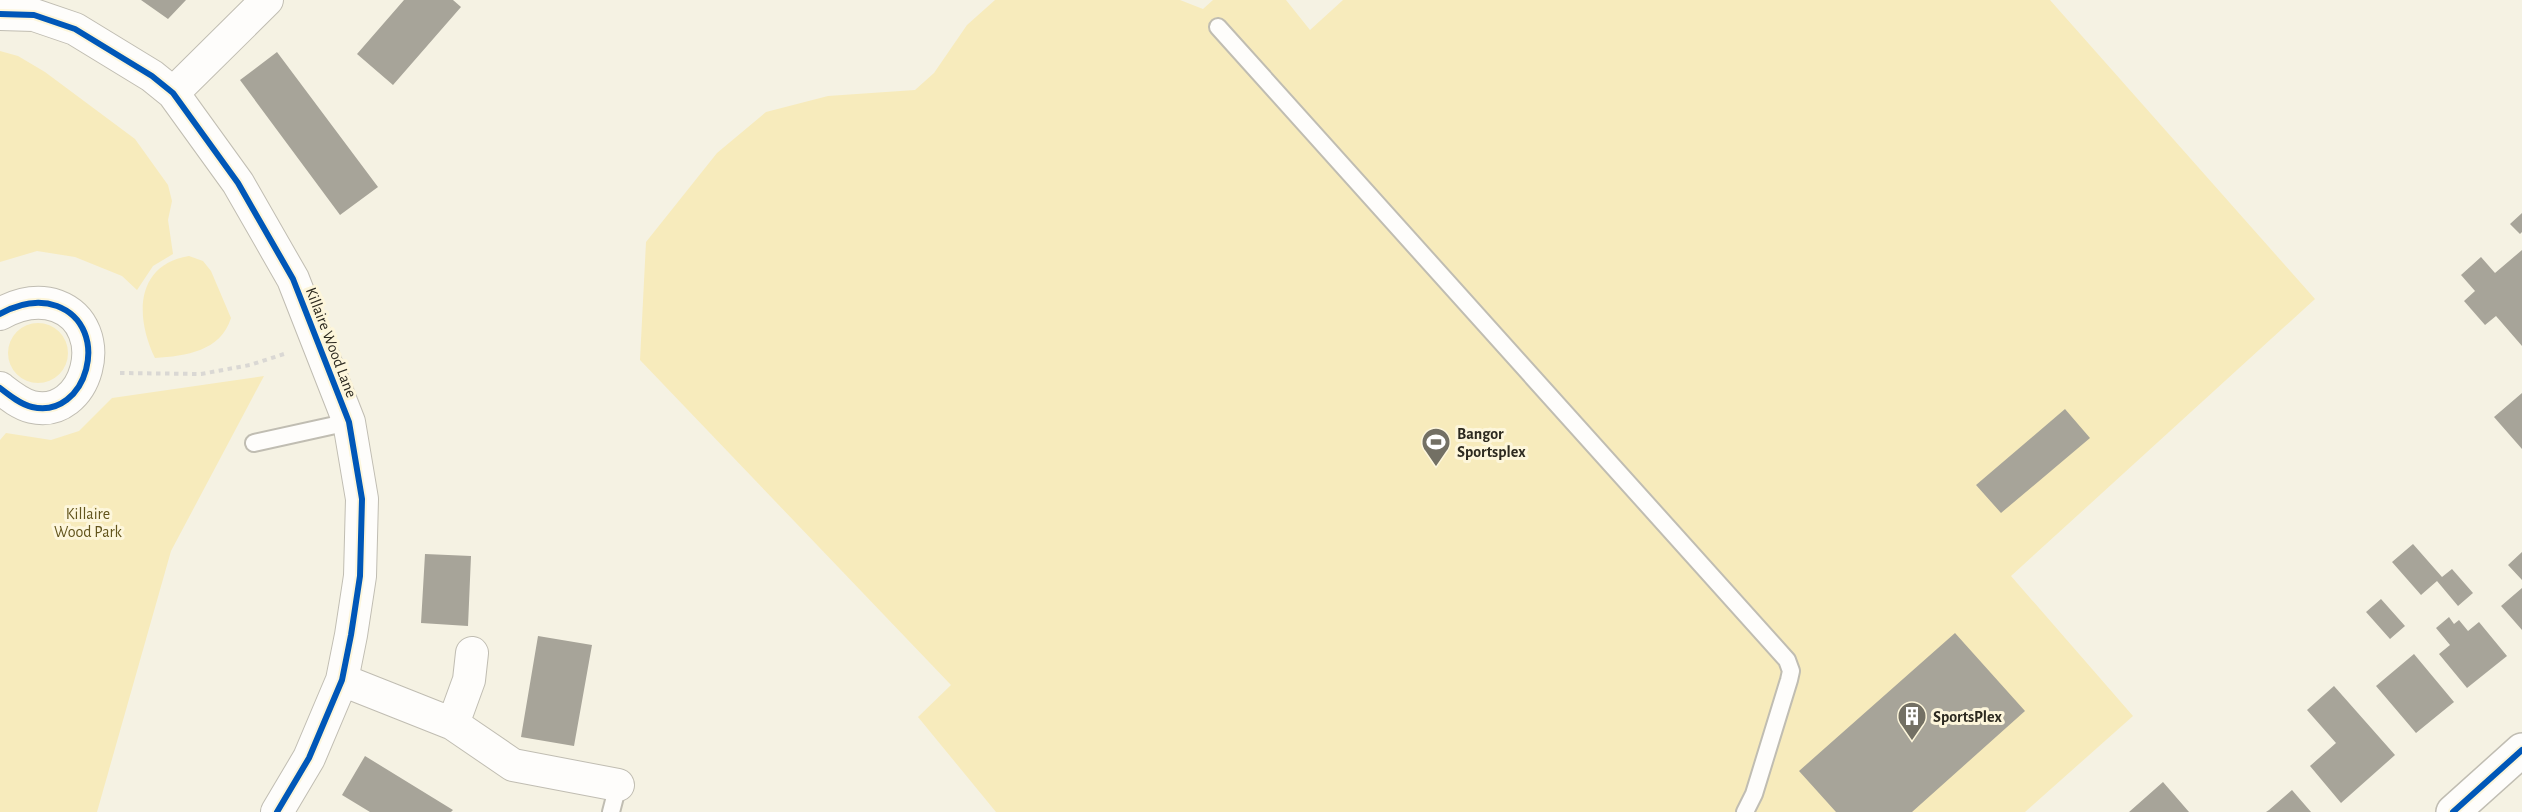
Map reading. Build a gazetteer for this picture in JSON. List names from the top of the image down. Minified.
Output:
{"streets":{"street":["Killaire Wood Lane"]},"parks":["Killaire Wood Park"],"places":{"sports":["Bangor Sportsplex"],"building":["SportsPlex"]}}
